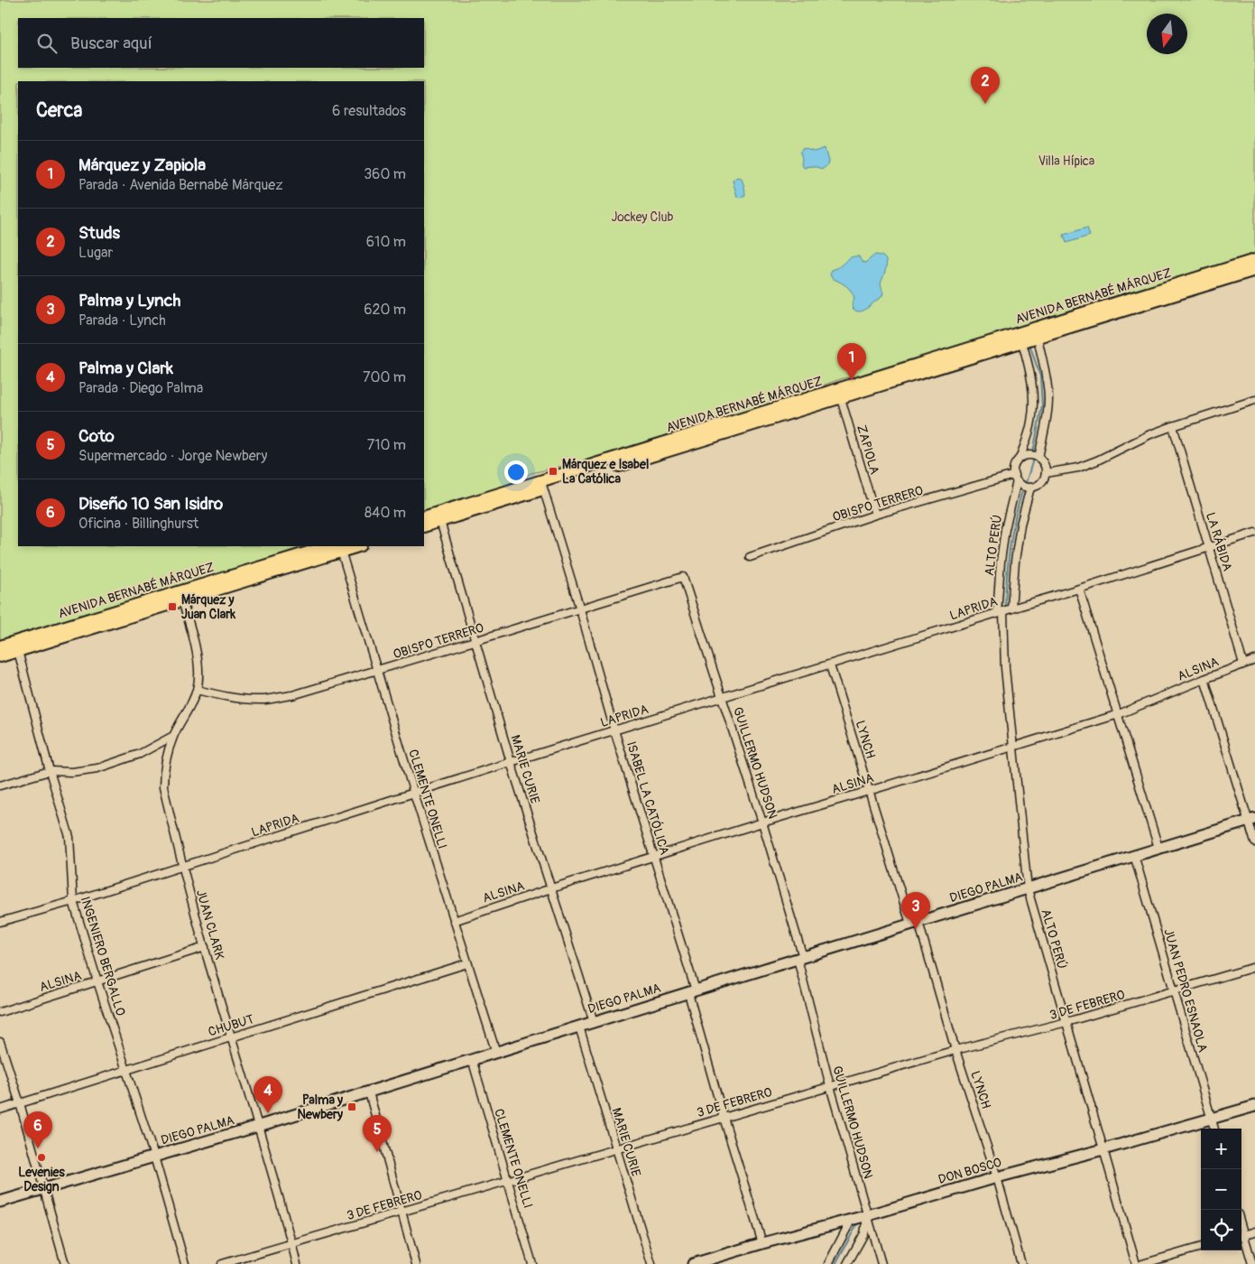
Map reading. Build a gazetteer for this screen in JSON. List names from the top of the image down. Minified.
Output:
{"streets":{"main road":["AVENIDA BERNABÉ MÁRQUEZ","DIEGO PALMA","DON BOSCO"],"street":["ZAPIOLA","OBISPO TERRERO","LA RÁBIDA","ALTO PERÚ","LAPRIDA","ALSINA","LYNCH","GUILLERMO HUDSON","MARIE CURIE","ISABEL LA CATÓLICA","CLEMENTE ONELLI","JUAN CLARK","INGENIERO BERGALLO","JUAN PEDRO ESNAOLA","3 DE FEBRERO","CHUBUT"]},"crossings":[["AVENIDA BERNABÉ MÁRQUEZ","ZAPIOLA"],["AVENIDA BERNABÉ MÁRQUEZ","MARIE CURIE"],["AVENIDA BERNABÉ MÁRQUEZ","ISABEL LA CATÓLICA"],["AVENIDA BERNABÉ MÁRQUEZ","CLEMENTE ONELLI"],["AVENIDA BERNABÉ MÁRQUEZ","JUAN CLARK"],["AVENIDA BERNABÉ MÁRQUEZ","INGENIERO BERGALLO"],["ZAPIOLA","OBISPO TERRERO"],["OBISPO TERRERO","ALTO PERÚ"],["OBISPO TERRERO","GUILLERMO HUDSON"],["OBISPO TERRERO","MARIE CURIE"],["OBISPO TERRERO","ISABEL LA CATÓLICA"],["OBISPO TERRERO","CLEMENTE ONELLI"],["OBISPO TERRERO","JUAN CLARK"],["LA RÁBIDA","LAPRIDA"],["LA RÁBIDA","ALSINA"],["ALTO PERÚ","LAPRIDA"],["ALTO PERÚ","ALSINA"],["ALTO PERÚ","DIEGO PALMA"],["ALTO PERÚ","3 DE FEBRERO"],["ALTO PERÚ","DON BOSCO"],["LAPRIDA","LYNCH"],["LAPRIDA","GUILLERMO HUDSON"],["LAPRIDA","MARIE CURIE"],["LAPRIDA","ISABEL LA CATÓLICA"],["LAPRIDA","CLEMENTE ONELLI"],["LAPRIDA","JUAN CLARK"],["LAPRIDA","INGENIERO BERGALLO"],["ALSINA","LYNCH"],["ALSINA","GUILLERMO HUDSON"],["ALSINA","MARIE CURIE"],["ALSINA","ISABEL LA CATÓLICA"],["ALSINA","CLEMENTE ONELLI"],["ALSINA","JUAN CLARK"],["ALSINA","INGENIERO BERGALLO"],["LYNCH","DIEGO PALMA"],["LYNCH","3 DE FEBRERO"],["LYNCH","DON BOSCO"],["GUILLERMO HUDSON","DIEGO PALMA"],["GUILLERMO HUDSON","3 DE FEBRERO"],["GUILLERMO HUDSON","DON BOSCO"],["MARIE CURIE","DIEGO PALMA"],["MARIE CURIE","3 DE FEBRERO"],["ISABEL LA CATÓLICA","DIEGO PALMA"],["ISABEL LA CATÓLICA","3 DE FEBRERO"],["ISABEL LA CATÓLICA","DON BOSCO"],["CLEMENTE ONELLI","DIEGO PALMA"],["CLEMENTE ONELLI","3 DE FEBRERO"],["CLEMENTE ONELLI","CHUBUT"],["DIEGO PALMA","JUAN CLARK"],["DIEGO PALMA","INGENIERO BERGALLO"],["DIEGO PALMA","JUAN PEDRO ESNAOLA"],["JUAN CLARK","3 DE FEBRERO"],["JUAN CLARK","CHUBUT"],["INGENIERO BERGALLO","CHUBUT"],["JUAN PEDRO ESNAOLA","3 DE FEBRERO"],["JUAN PEDRO ESNAOLA","DON BOSCO"]],"parks":["Villa Hípica","Jockey Club"],"places":{"transit":["Márquez e Isabel La Católica","Márquez y Juan Clark","Palma y Newbery"],"other":["Levenies Design"]},"north":"bottom","page":{"search":"Buscar aquí","pins":["2","1","3","4","6","5"],"heading":["Cerca","6 resultados"],"list":[{"mark":"1","name":"Márquez y Zapiola","note":"Parada · Avenida Bernabé Márquez","value":"360 m"},{"mark":"2","name":"Studs","note":"Lugar","value":"610 m"},{"mark":"3","name":"Palma y Lynch","note":"Parada · Lynch","value":"620 m"},{"mark":"4","name":"Palma y Clark","note":"Parada · Diego Palma","value":"700 m"},{"mark":"5","name":"Coto","note":"Supermercado · Jorge Newbery","value":"710 m"},{"mark":"6","name":"Diseño 10 San Isidro","note":"Oficina · Billinghurst","value":"840 m"}],"map_buttons":["+","−"]}}
